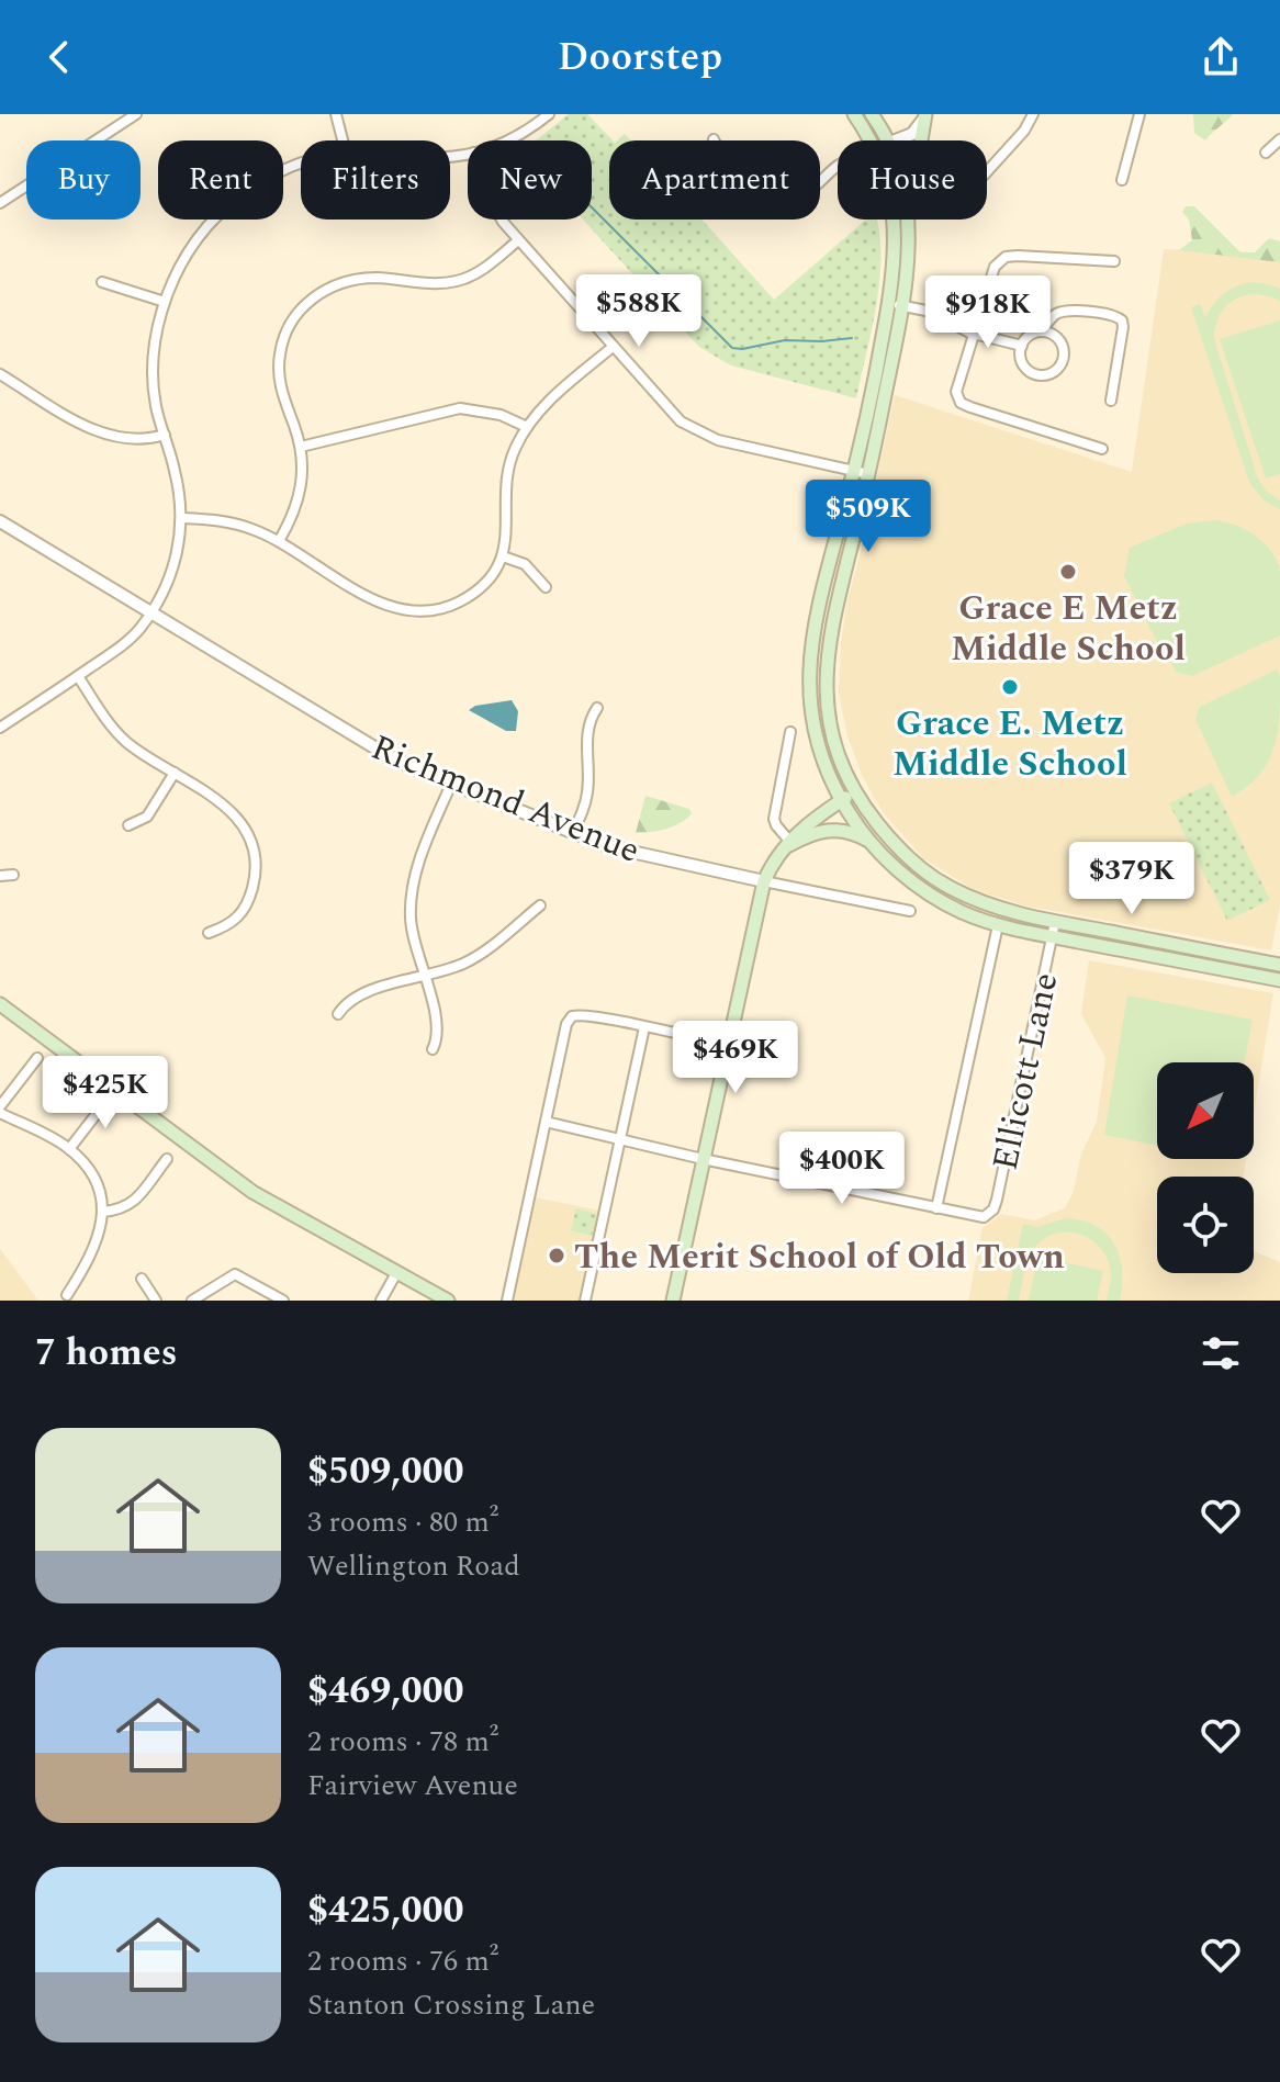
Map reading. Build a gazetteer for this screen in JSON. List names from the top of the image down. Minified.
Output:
{"streets":{"street":["Richmond Avenue","Ellicott Lane"]},"places":["Grace E Metz Middle School","Grace E. Metz Middle School","The Merit School of Old Town"],"north":"bottom left","page":{"header":"Doorstep","chip":["Buy","Rent","Filters","New","Apartment","House"],"price":["$588K","$918K","$509K","$379K","$469K","$425K","$400K"],"heading":"7 homes","list":[{"name":"$509,000","note":"3 rooms · 80 m² · Wellington Road"},{"name":"$469,000","note":"2 rooms · 78 m² · Fairview Avenue"},{"name":"$425,000","note":"2 rooms · 76 m² · Stanton Crossing Lane"}]}}
